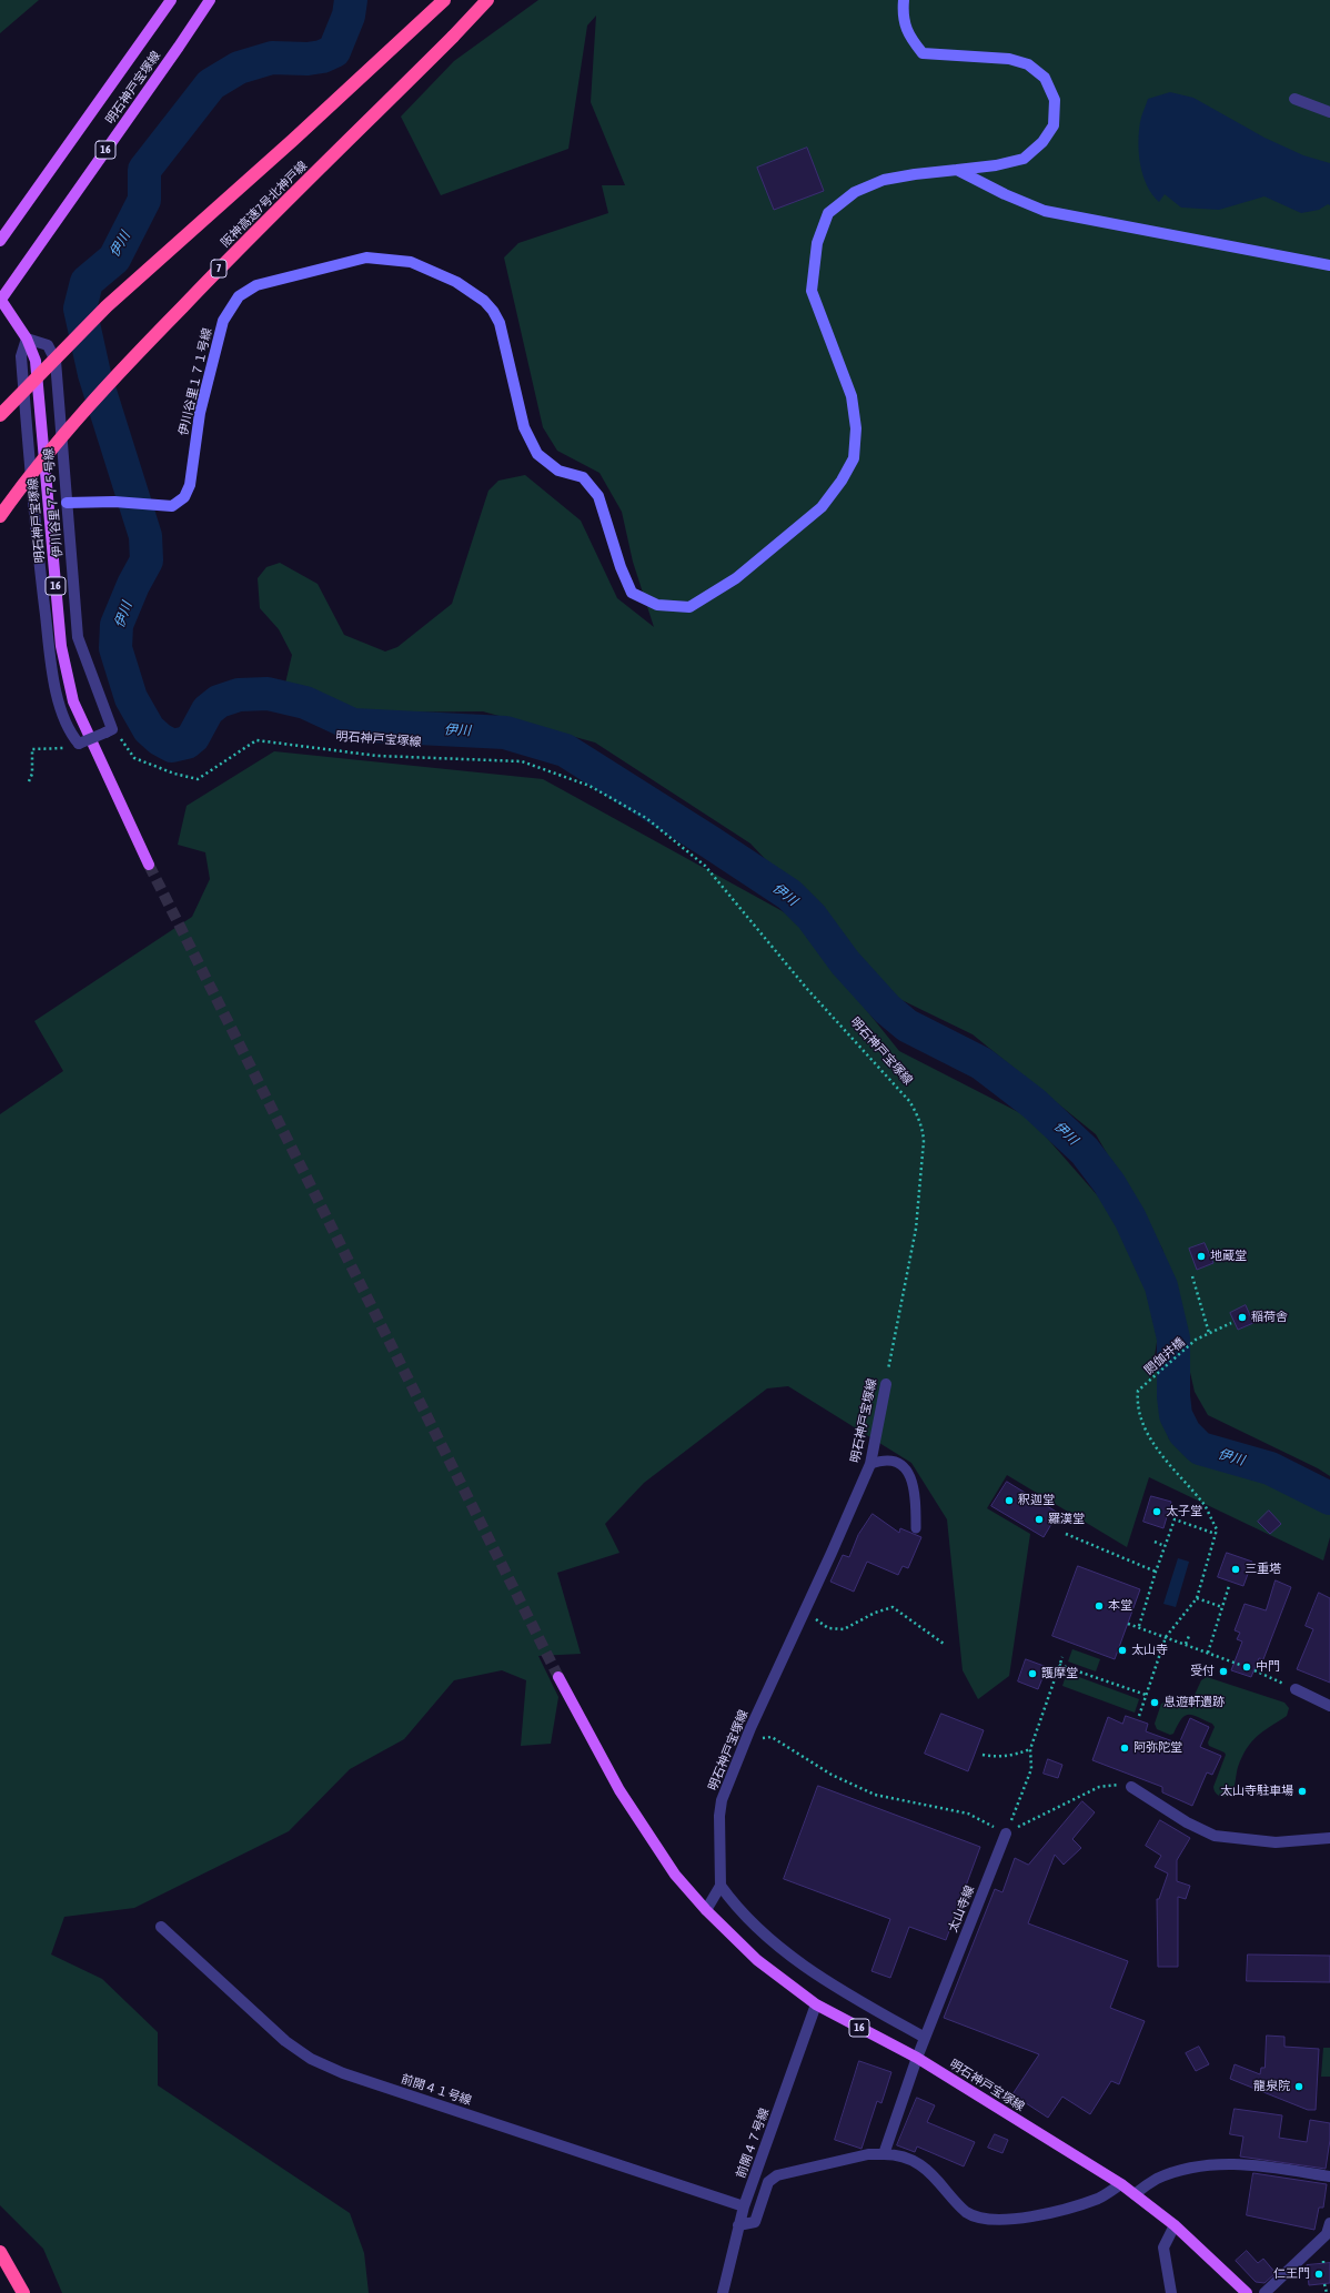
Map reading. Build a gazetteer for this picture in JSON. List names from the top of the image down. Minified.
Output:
{"streets":{"highway":["阪神高速7号北神戸線","7"],"main road":["明石神戸宝塚線","16"],"street":["伊川谷里１７１号線","伊川谷里７７５号線","太山寺線","前開４１号線","前開４７号線"],"path":["閼伽井橋"]},"crossings":[["明石神戸宝塚線","伊川谷里７７５号線"],["明石神戸宝塚線","太山寺線"],["明石神戸宝塚線","前開４７号線"],["伊川谷里１７１号線","伊川谷里７７５号線"],["前開４１号線","前開４７号線"]],"water":["伊川"],"places":["地蔵堂","稲荷舎","釈迦堂","太子堂","羅漢堂","三重塔","本堂","太山寺","中門","受付","護摩堂","息遊軒遺跡","阿弥陀堂","太山寺駐車場","龍泉院","仁王門"]}
